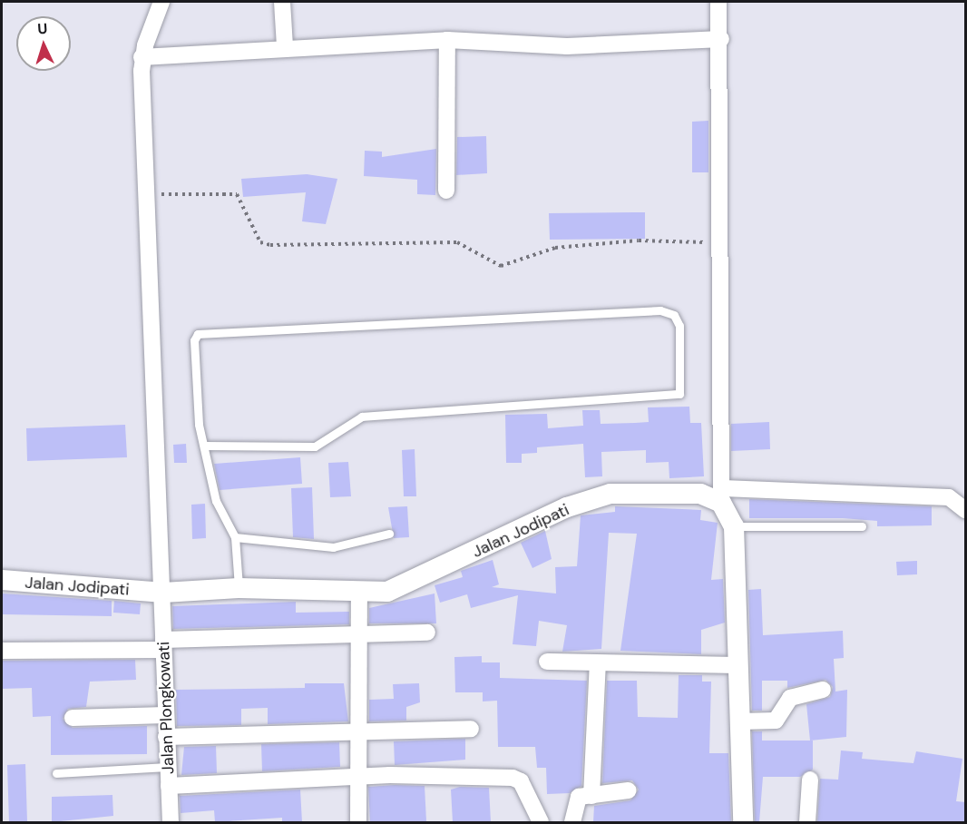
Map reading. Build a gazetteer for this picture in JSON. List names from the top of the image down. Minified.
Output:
{"streets":{"street":["Jalan Jodipati","Jalan Plongkowati"]},"crossings":[["Jalan Jodipati","Jalan Plongkowati"]],"north":"top"}
